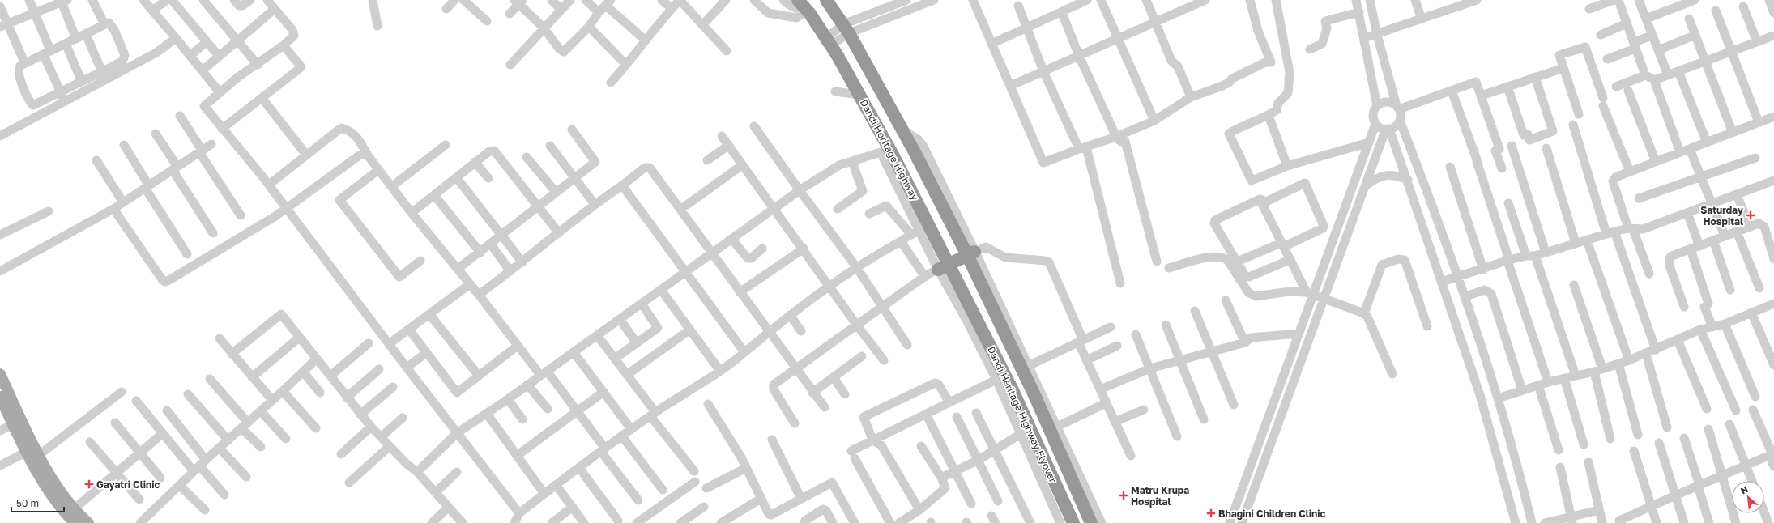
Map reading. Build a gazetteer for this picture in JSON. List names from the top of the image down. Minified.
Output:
{"streets":{"highway":["Dandi Heritage Highway","Dandi Heritage Highway Flyover"]},"crossings":[["Dandi Heritage Highway","Dandi Heritage Highway Flyover"]],"places":{"health":["Saturday Hospital","Gayatri Clinic","Matru Krupa Hospital","Bhagini Children Clinic"]},"scale_bar":"50 m","north":"top left"}
